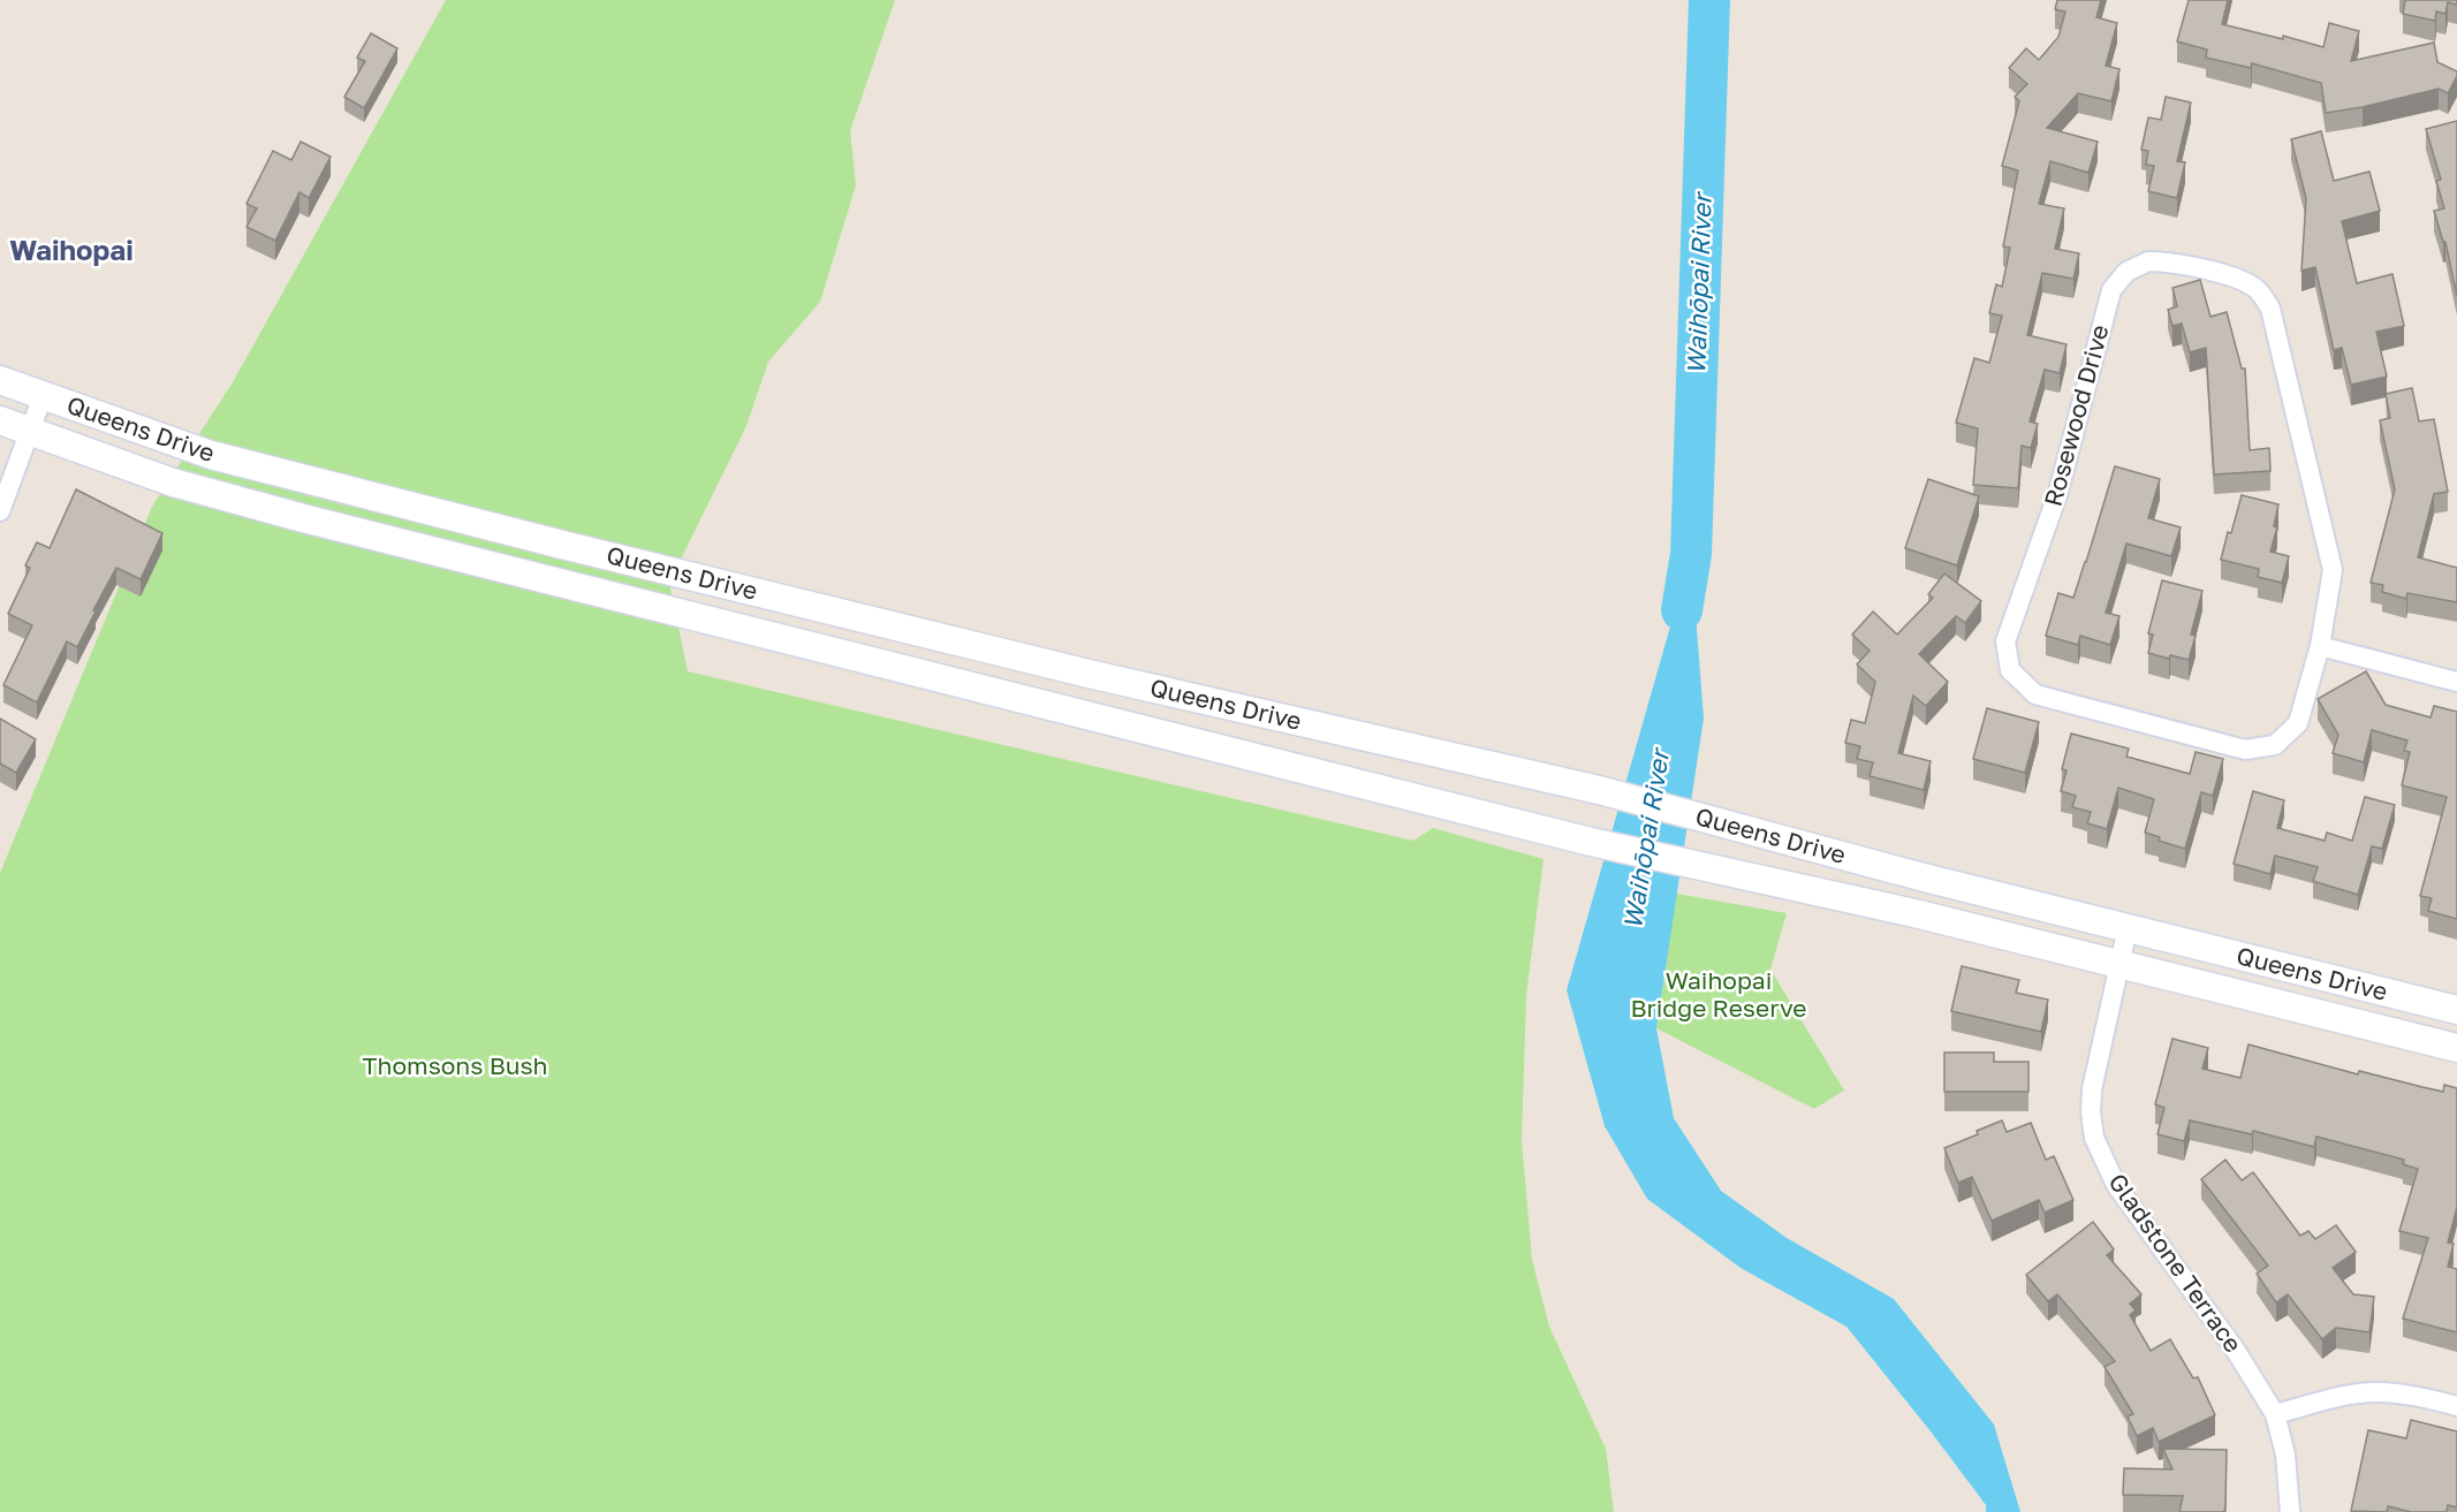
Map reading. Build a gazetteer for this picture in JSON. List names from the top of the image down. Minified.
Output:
{"streets":{"main road":["Queens Drive"],"street":["Rosewood Drive","Gladstone Terrace"]},"crossings":[["Queens Drive","Gladstone Terrace"]],"districts":["Waihopai"],"water":["Waihōpai River"],"parks":["Waihopai Bridge Reserve","Thomsons Bush"]}
